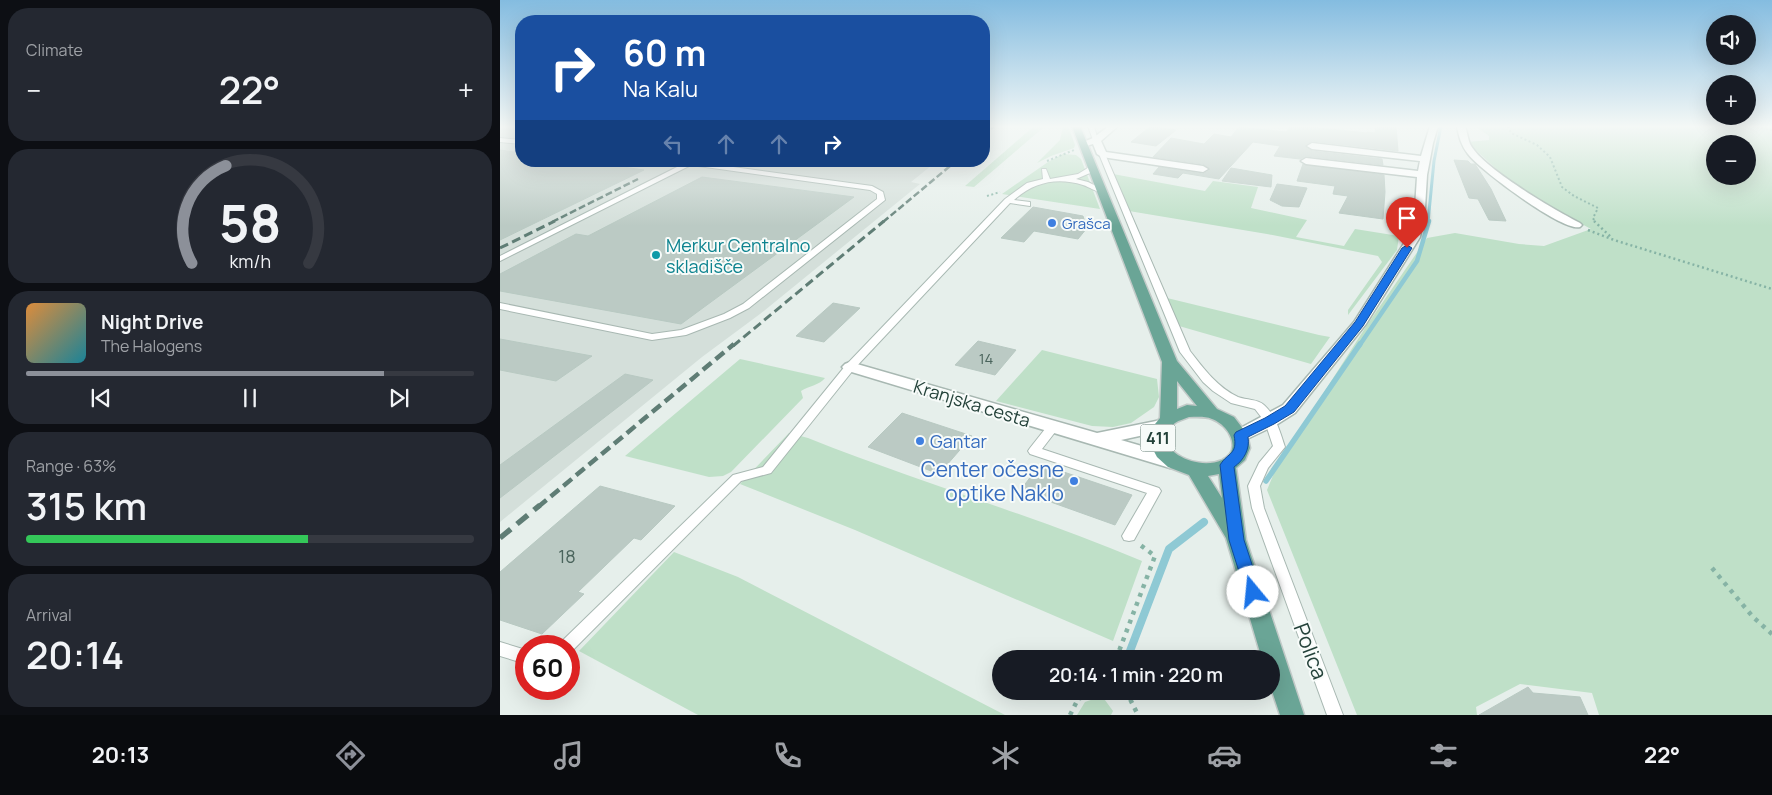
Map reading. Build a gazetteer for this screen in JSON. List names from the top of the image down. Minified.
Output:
{"streets":{"main road":["411"],"street":["Kranjska cesta"],"lane":["Polica"]},"crossings":[["Kranjska cesta","411"]],"places":["Grašca","Merkur Centralno skladišče","Gantar","Center očesne optike Naklo"],"house_numbers":["14","18"],"page":{"tile":["Climate",["Range · 63%","315 km"],["Arrival","20:14"]],"map_buttons":["+","−"],"turn":["60 m","Na Kalu"],"heat":["−","22°","+"],"song":["Night Drive","The Halogens"],"limit":"60","trip":"20:14 · 1 min · 220 m","tabs":["20:13","22°"],"gauge":["58","km/h"]}}
